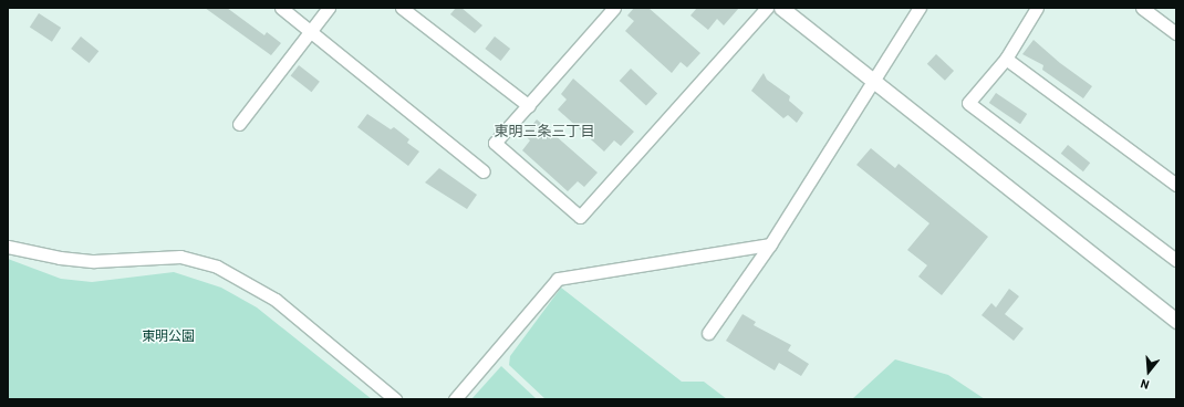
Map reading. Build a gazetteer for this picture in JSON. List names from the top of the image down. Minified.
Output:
{"districts":["東明三条三丁目"],"parks":["東明公園"],"north":"bottom"}
